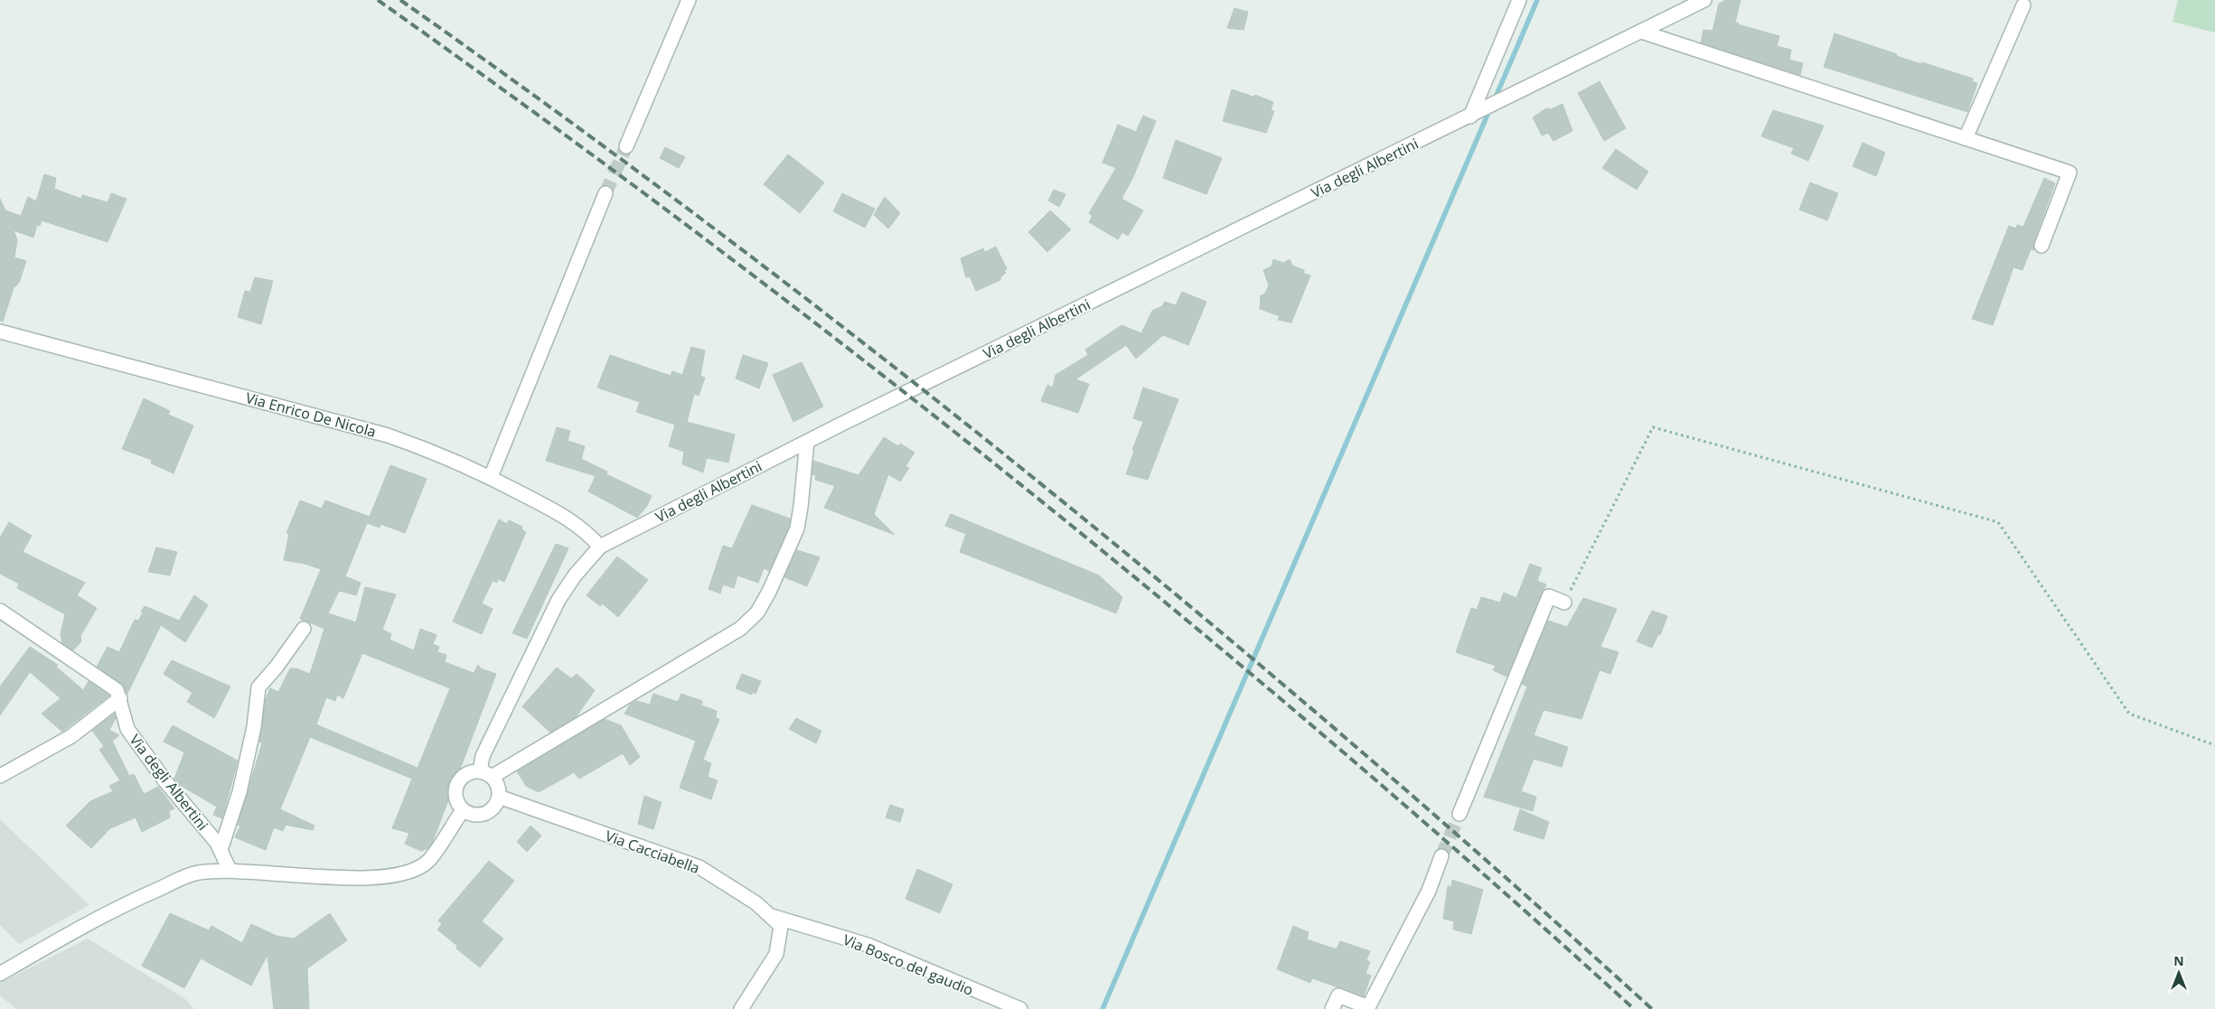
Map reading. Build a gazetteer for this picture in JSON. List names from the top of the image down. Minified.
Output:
{"streets":{"street":["Via degli Albertini","Via Enrico De Nicola","Via Cacciabella","Via Bosco del gaudio"]},"crossings":[["Via degli Albertini","Via Enrico De Nicola"],["Via degli Albertini","Via Cacciabella"],["Via Cacciabella","Via Bosco del gaudio"]],"north":"top"}
